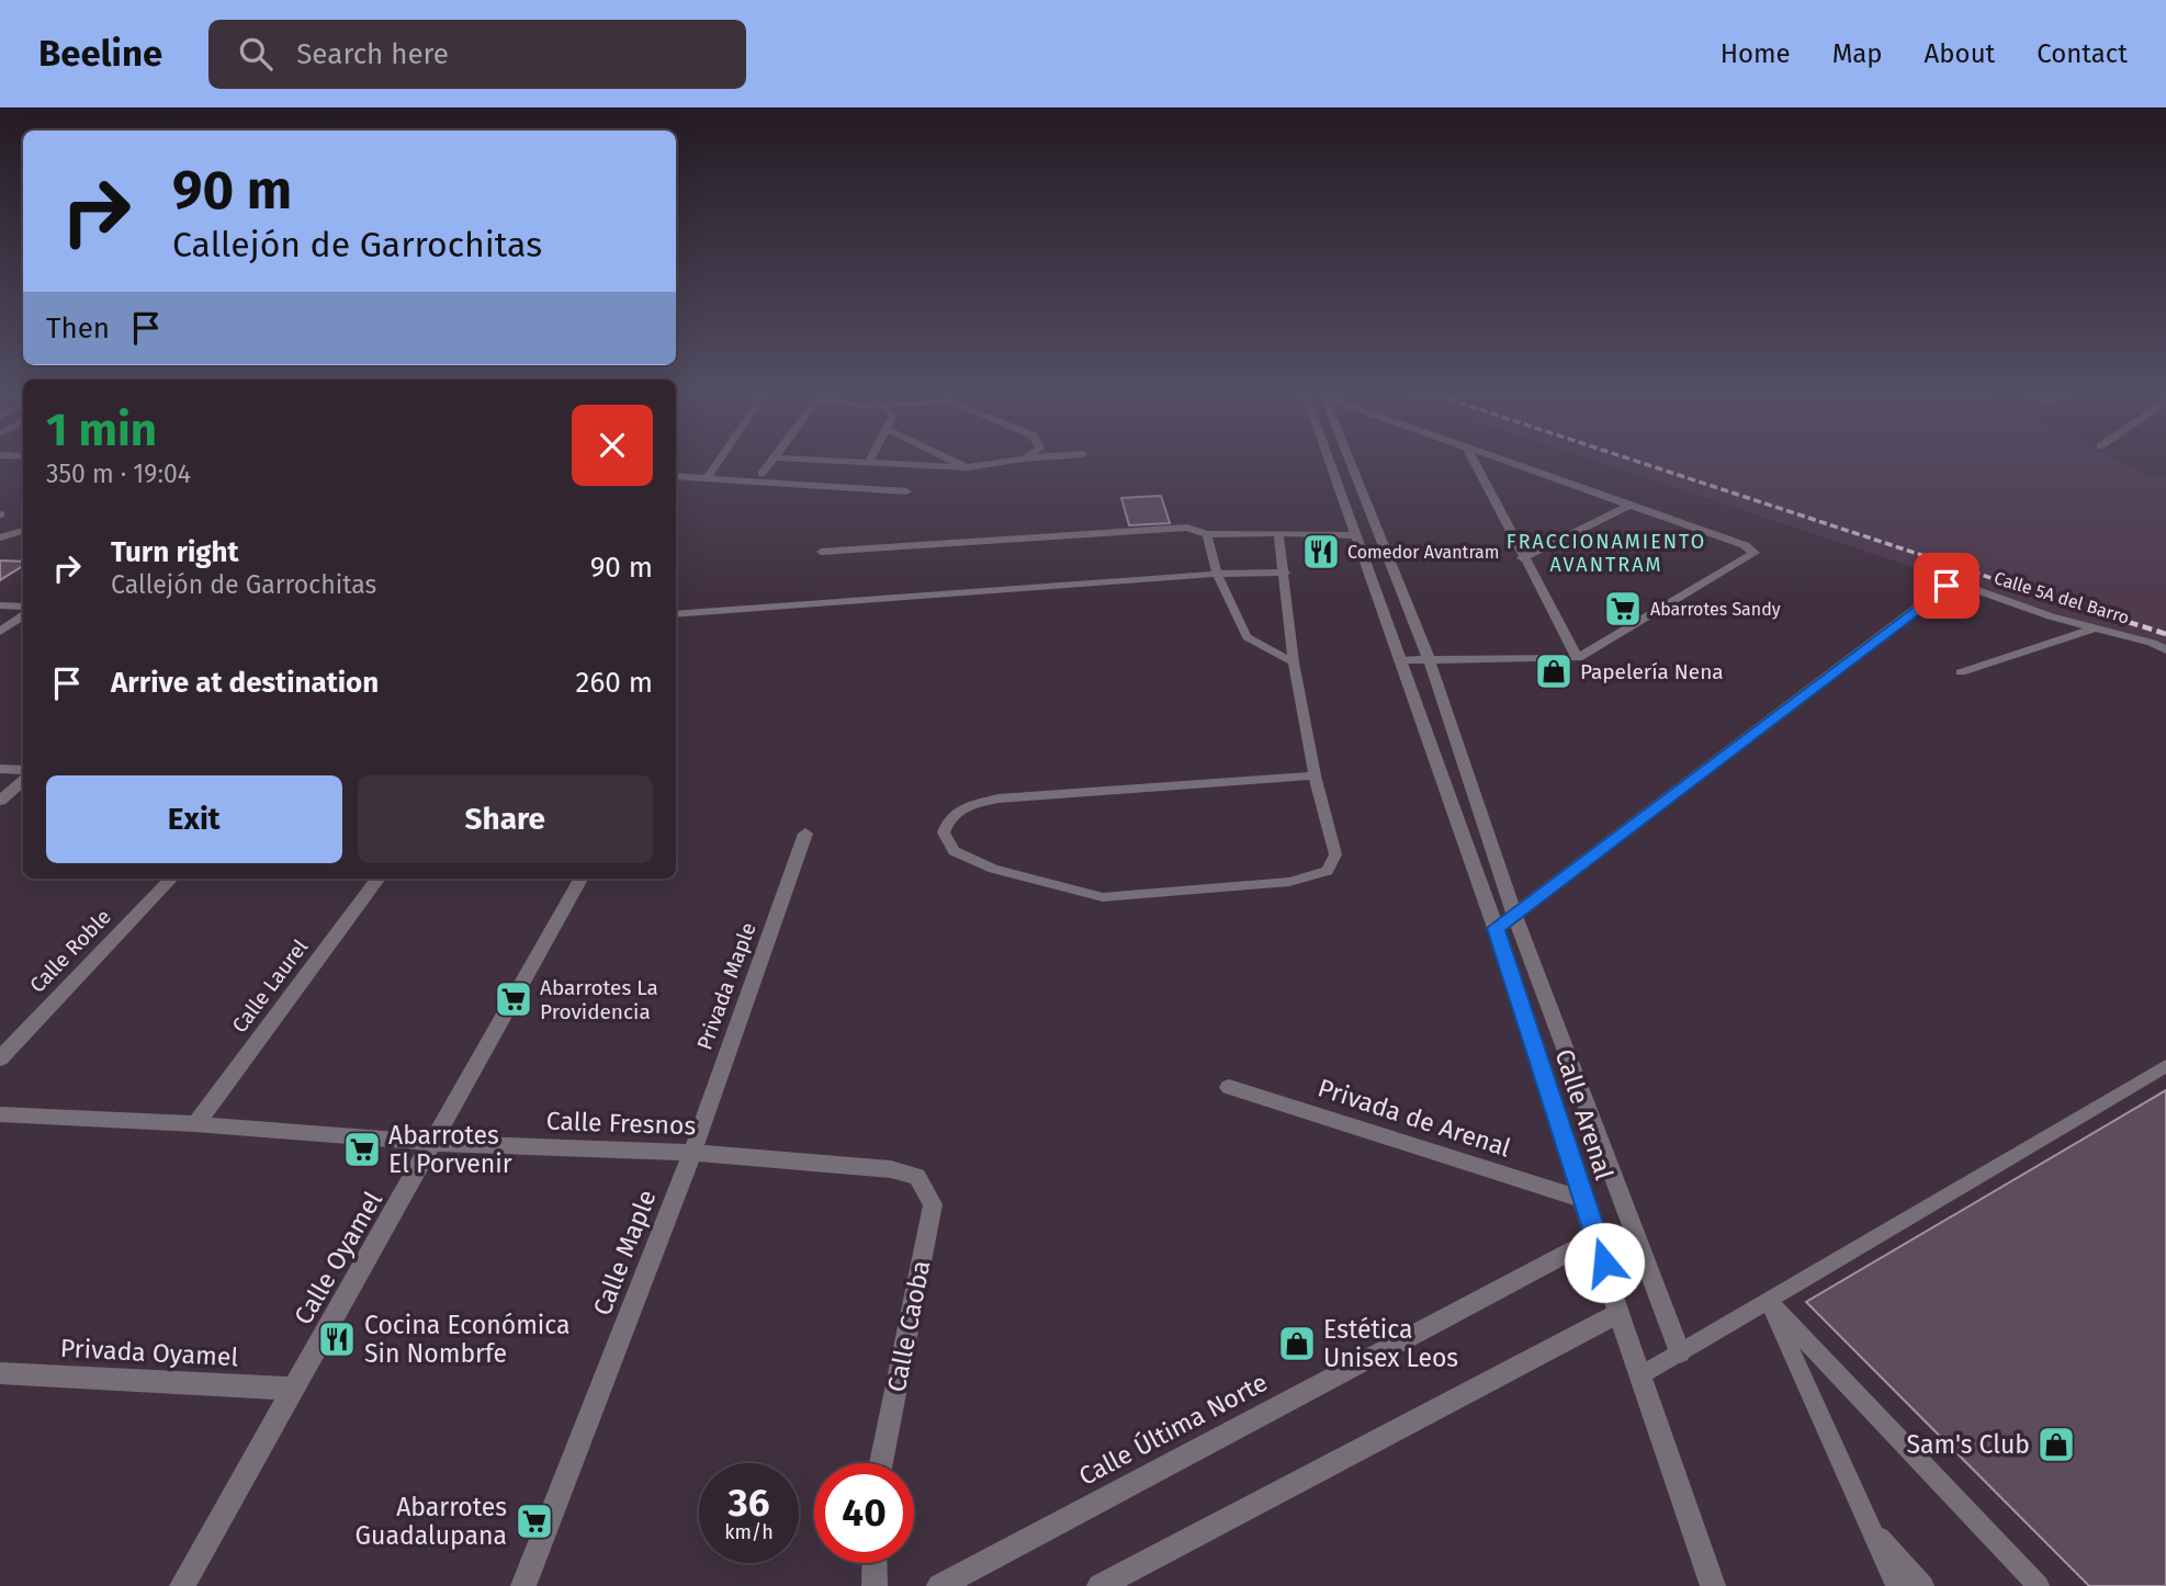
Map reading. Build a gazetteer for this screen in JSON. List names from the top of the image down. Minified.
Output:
{"streets":{"street":["Calle 5A del Barro","Calle Roble","Calle Laurel","Privada Maple","Calle Arenal","Privada de Arenal","Calle Fresnos","Calle Maple","Calle Oyamel","Calle Caoba","Privada Oyamel","Calle Última Norte"]},"crossings":[["Calle 5A del Barro","Calle Arenal"],["Calle Laurel","Calle Fresnos"],["Privada Maple","Calle Fresnos"],["Privada Maple","Calle Maple"],["Calle Arenal","Privada de Arenal"],["Calle Arenal","Calle Última Norte"],["Calle Fresnos","Calle Maple"],["Calle Fresnos","Calle Oyamel"],["Calle Fresnos","Calle Caoba"],["Calle Oyamel","Privada Oyamel"]],"districts":["FRACCIONAMIENTO AVANTRAM"],"places":{"restaurant":["Comedor Avantram","Cocina Económica Sin Nombrfe"],"supermarket":["Abarrotes Sandy","Abarrotes La Providencia","Abarrotes El Porvenir","Abarrotes Guadalupana"],"shop":["Papelería Nena","Estética Unisex Leos","Sam's Club"]},"page":{"header":"Beeline","search":"Search here","nav":["Home","Map","About","Contact"],"turn":["90 m","Callejón de Garrochitas"],"then":"Then","heading":["1 min","350 m · 19:04"],"list":[{"name":"Turn right","note":"Callejón de Garrochitas","value":"90 m"},{"name":"Arrive at destination","value":"260 m"}],"buttons":["Exit","Share"],"speed":"36 km/h","limit":"40"}}
